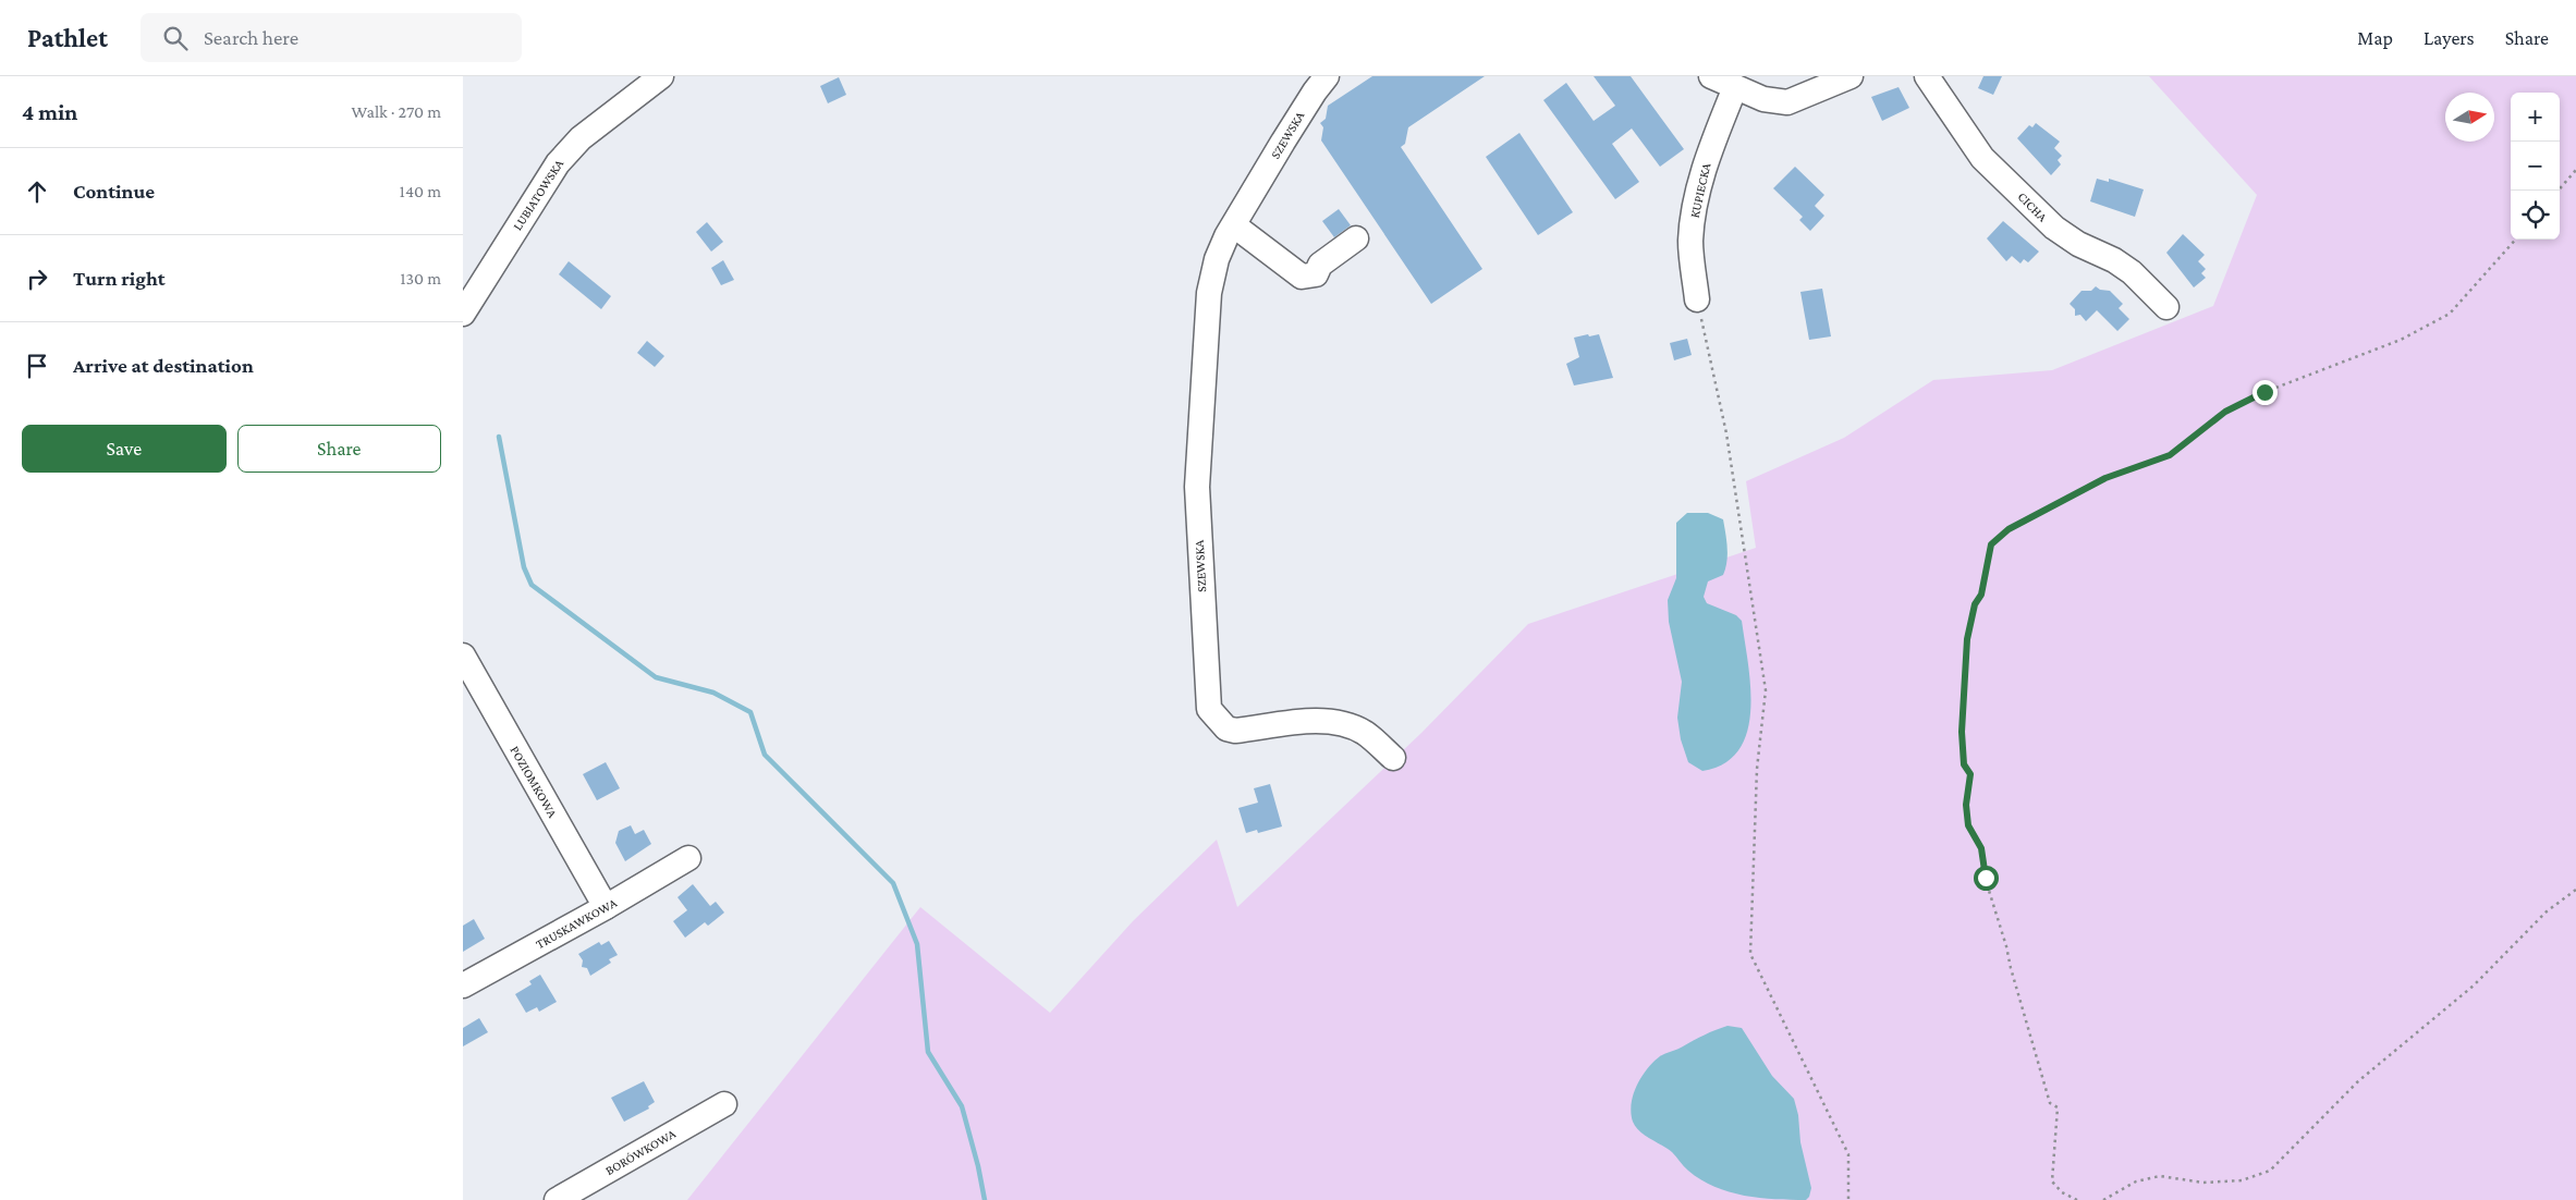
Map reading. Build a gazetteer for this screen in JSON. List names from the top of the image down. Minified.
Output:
{"streets":{"street":["SZEWSKA","KUPIECKA","LUBIATOWSKA","CICHA","POZIOMKOWA","TRUSKAWKOWA","BORÓWKOWA"]},"crossings":[["POZIOMKOWA","TRUSKAWKOWA"]],"north":"right","page":{"header":"Pathlet","search":"Search here","nav":["Map","Layers","Share"],"heading":["4 min","Walk · 270 m"],"map_buttons":["+","−"],"list":[["Continue","140 m"],["Turn right","130 m"],"Arrive at destination"],"buttons":["Save","Share"]}}
